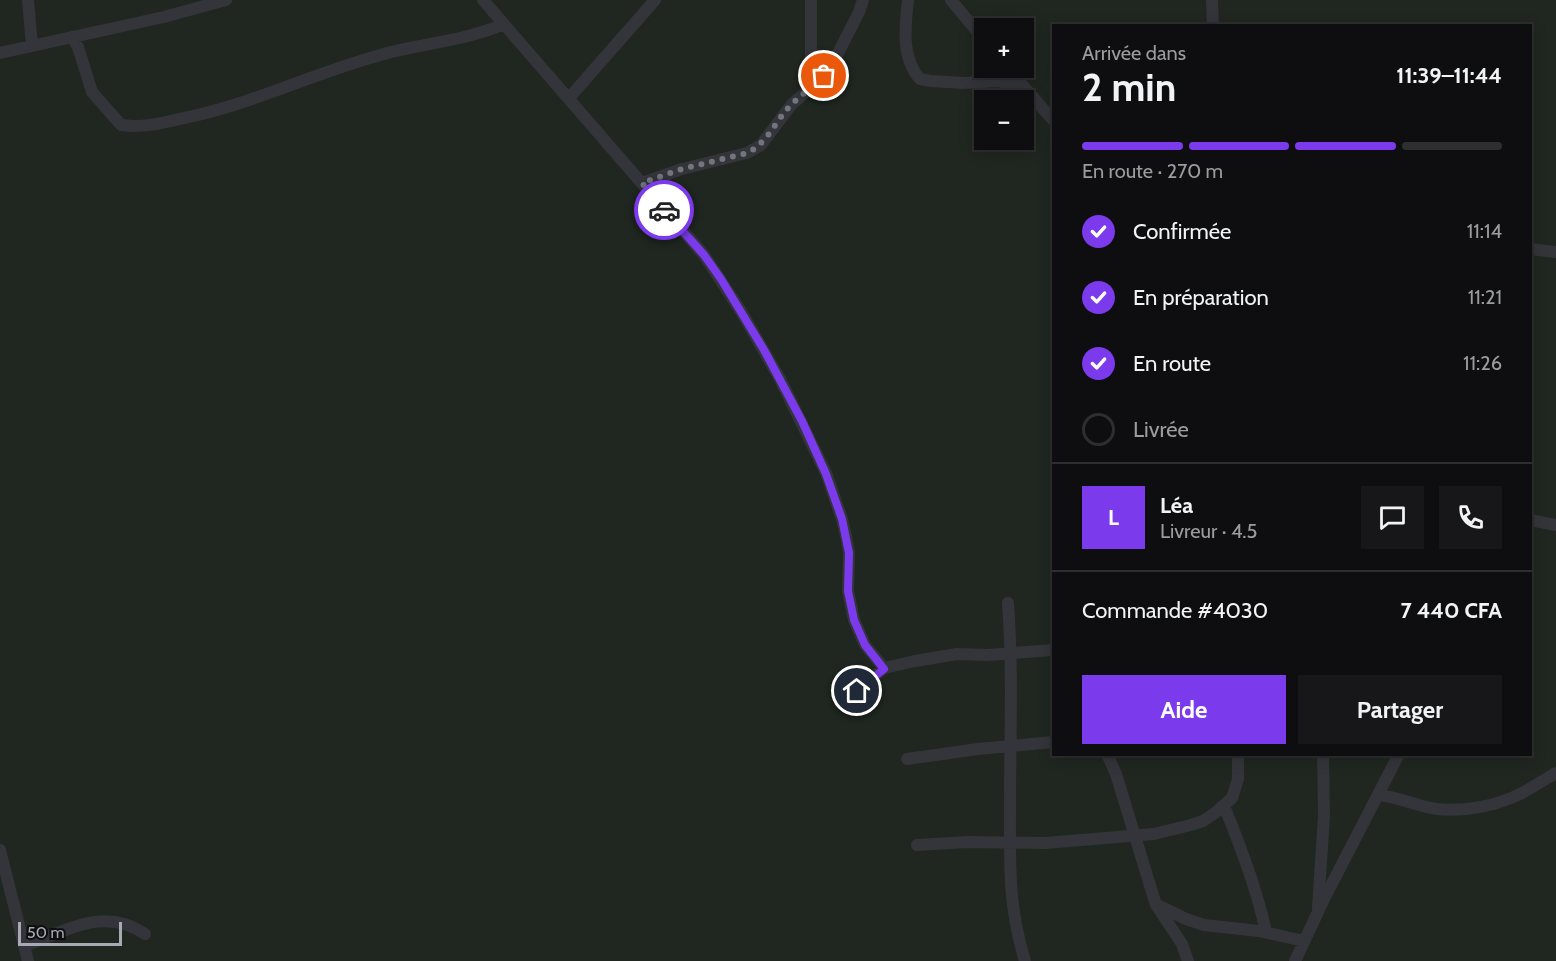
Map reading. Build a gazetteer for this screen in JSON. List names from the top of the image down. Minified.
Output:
{"scale_bar":"50 m","page":{"map_buttons":["+","−"],"heading":["2 min","Arrivée dans","11:39–11:44"],"panel":["Léa","Livreur · 4.5","Commande #4030","7 440 CFA"],"bar":"En route · 270 m","list":[["Confirmée","11:14"],["En préparation","11:21"],["En route","11:26"],"Livrée"],"round":"L","buttons":["Aide","Partager"],"scale":"50 m"}}
